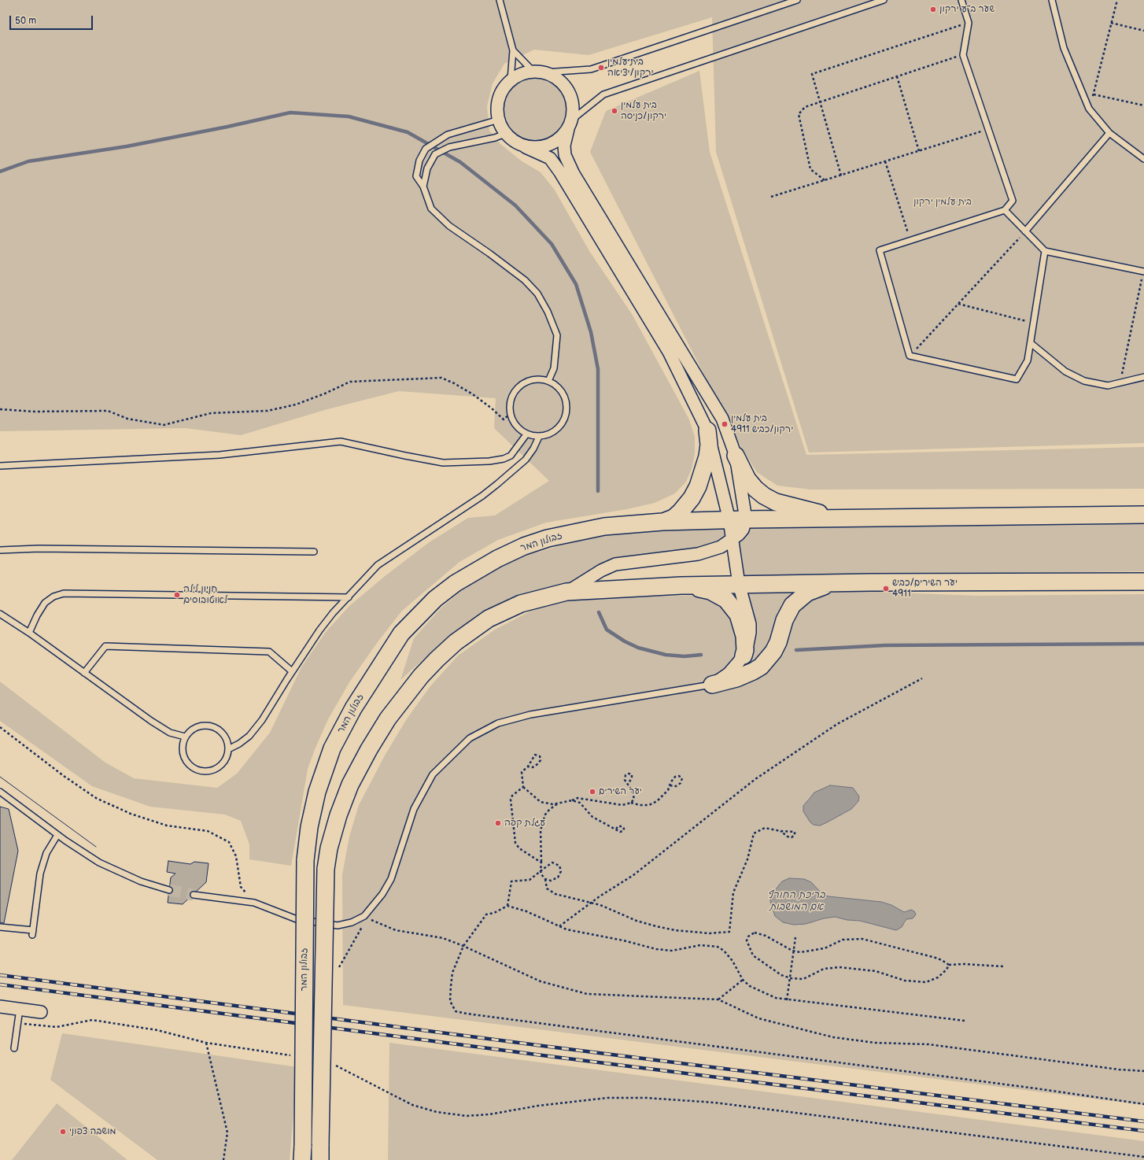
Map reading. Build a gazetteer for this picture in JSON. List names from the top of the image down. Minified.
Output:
{"streets":{"main road":["זבולון המר"]},"water":["בריכת החורף אם המושבות"],"parks":["בית עלמין ירקון"],"places":["שער ב״ע ירקון","בית עלמין ירקון/יציאה","בית עלמין ירקון/כניסה","בית עלמין ירקון/כביש 4911","יער השירים/כביש 4911","חניון לילה לאוטובוסים","יער השירים","עגלת קפה","מושבה צפוני"],"scale_bar":"50 m"}
